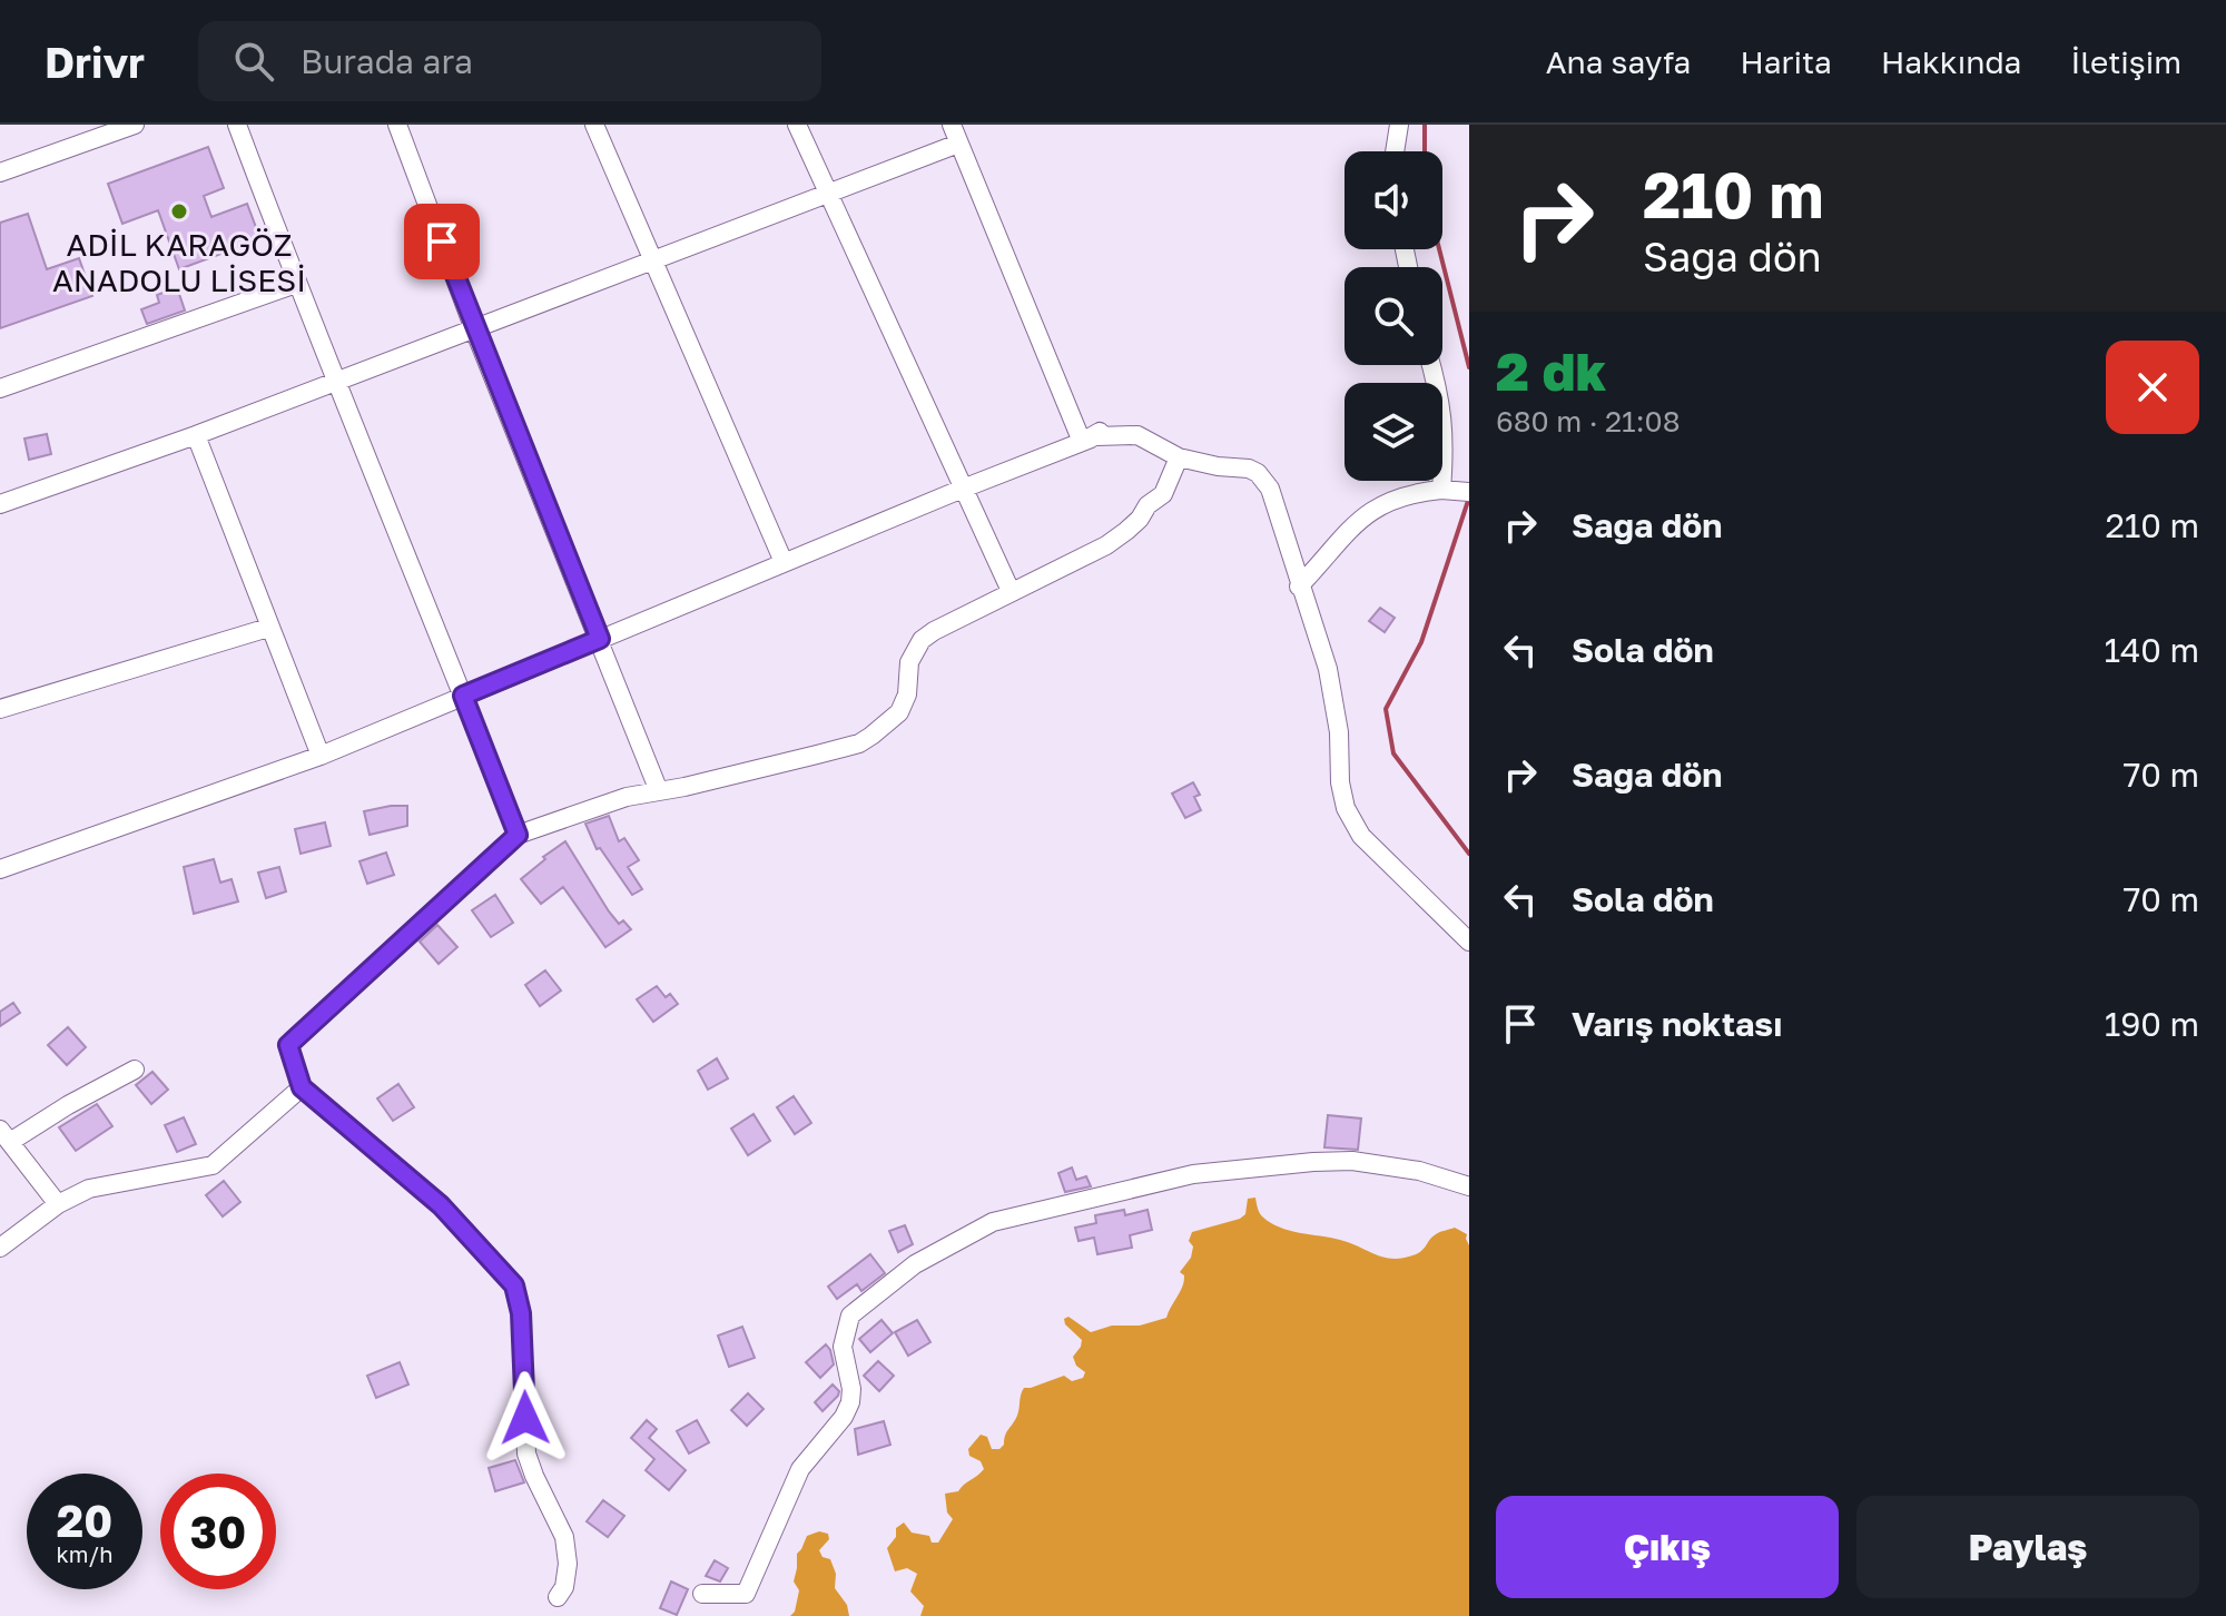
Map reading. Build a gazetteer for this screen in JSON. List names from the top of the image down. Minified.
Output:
{"places":["ADİL KARAGÖZ ANADOLU LİSESİ"],"page":{"header":"Drivr","search":"Burada ara","nav":["Ana sayfa","Harita","Hakkında","İletişim"],"turn":["210 m","Sağa dön"],"heading":["2 dk","680 m · 21:08"],"list":[{"name":"Sağa dön","value":"210 m"},{"name":"Sola dön","value":"140 m"},{"name":"Sağa dön","value":"70 m"},{"name":"Sola dön","value":"70 m"},{"name":"Varış noktası","value":"190 m"}],"speed":"20 km/h","limit":"30","buttons":["Çıkış","Paylaş"]}}
